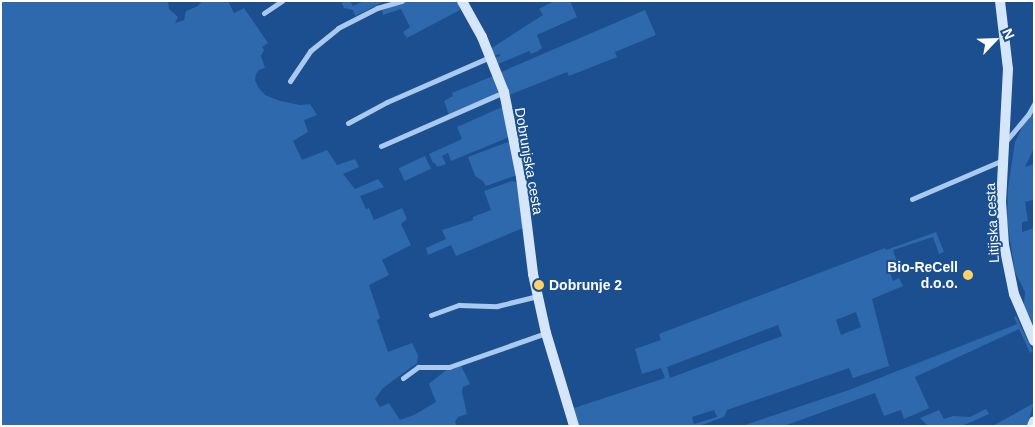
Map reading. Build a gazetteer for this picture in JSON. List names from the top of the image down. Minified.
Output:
{"streets":{"street":["Dobrunjska cesta","Litijska cesta"]},"places":["Bio-ReCell d.o.o.","Dobrunje 2"],"north":"top right"}
